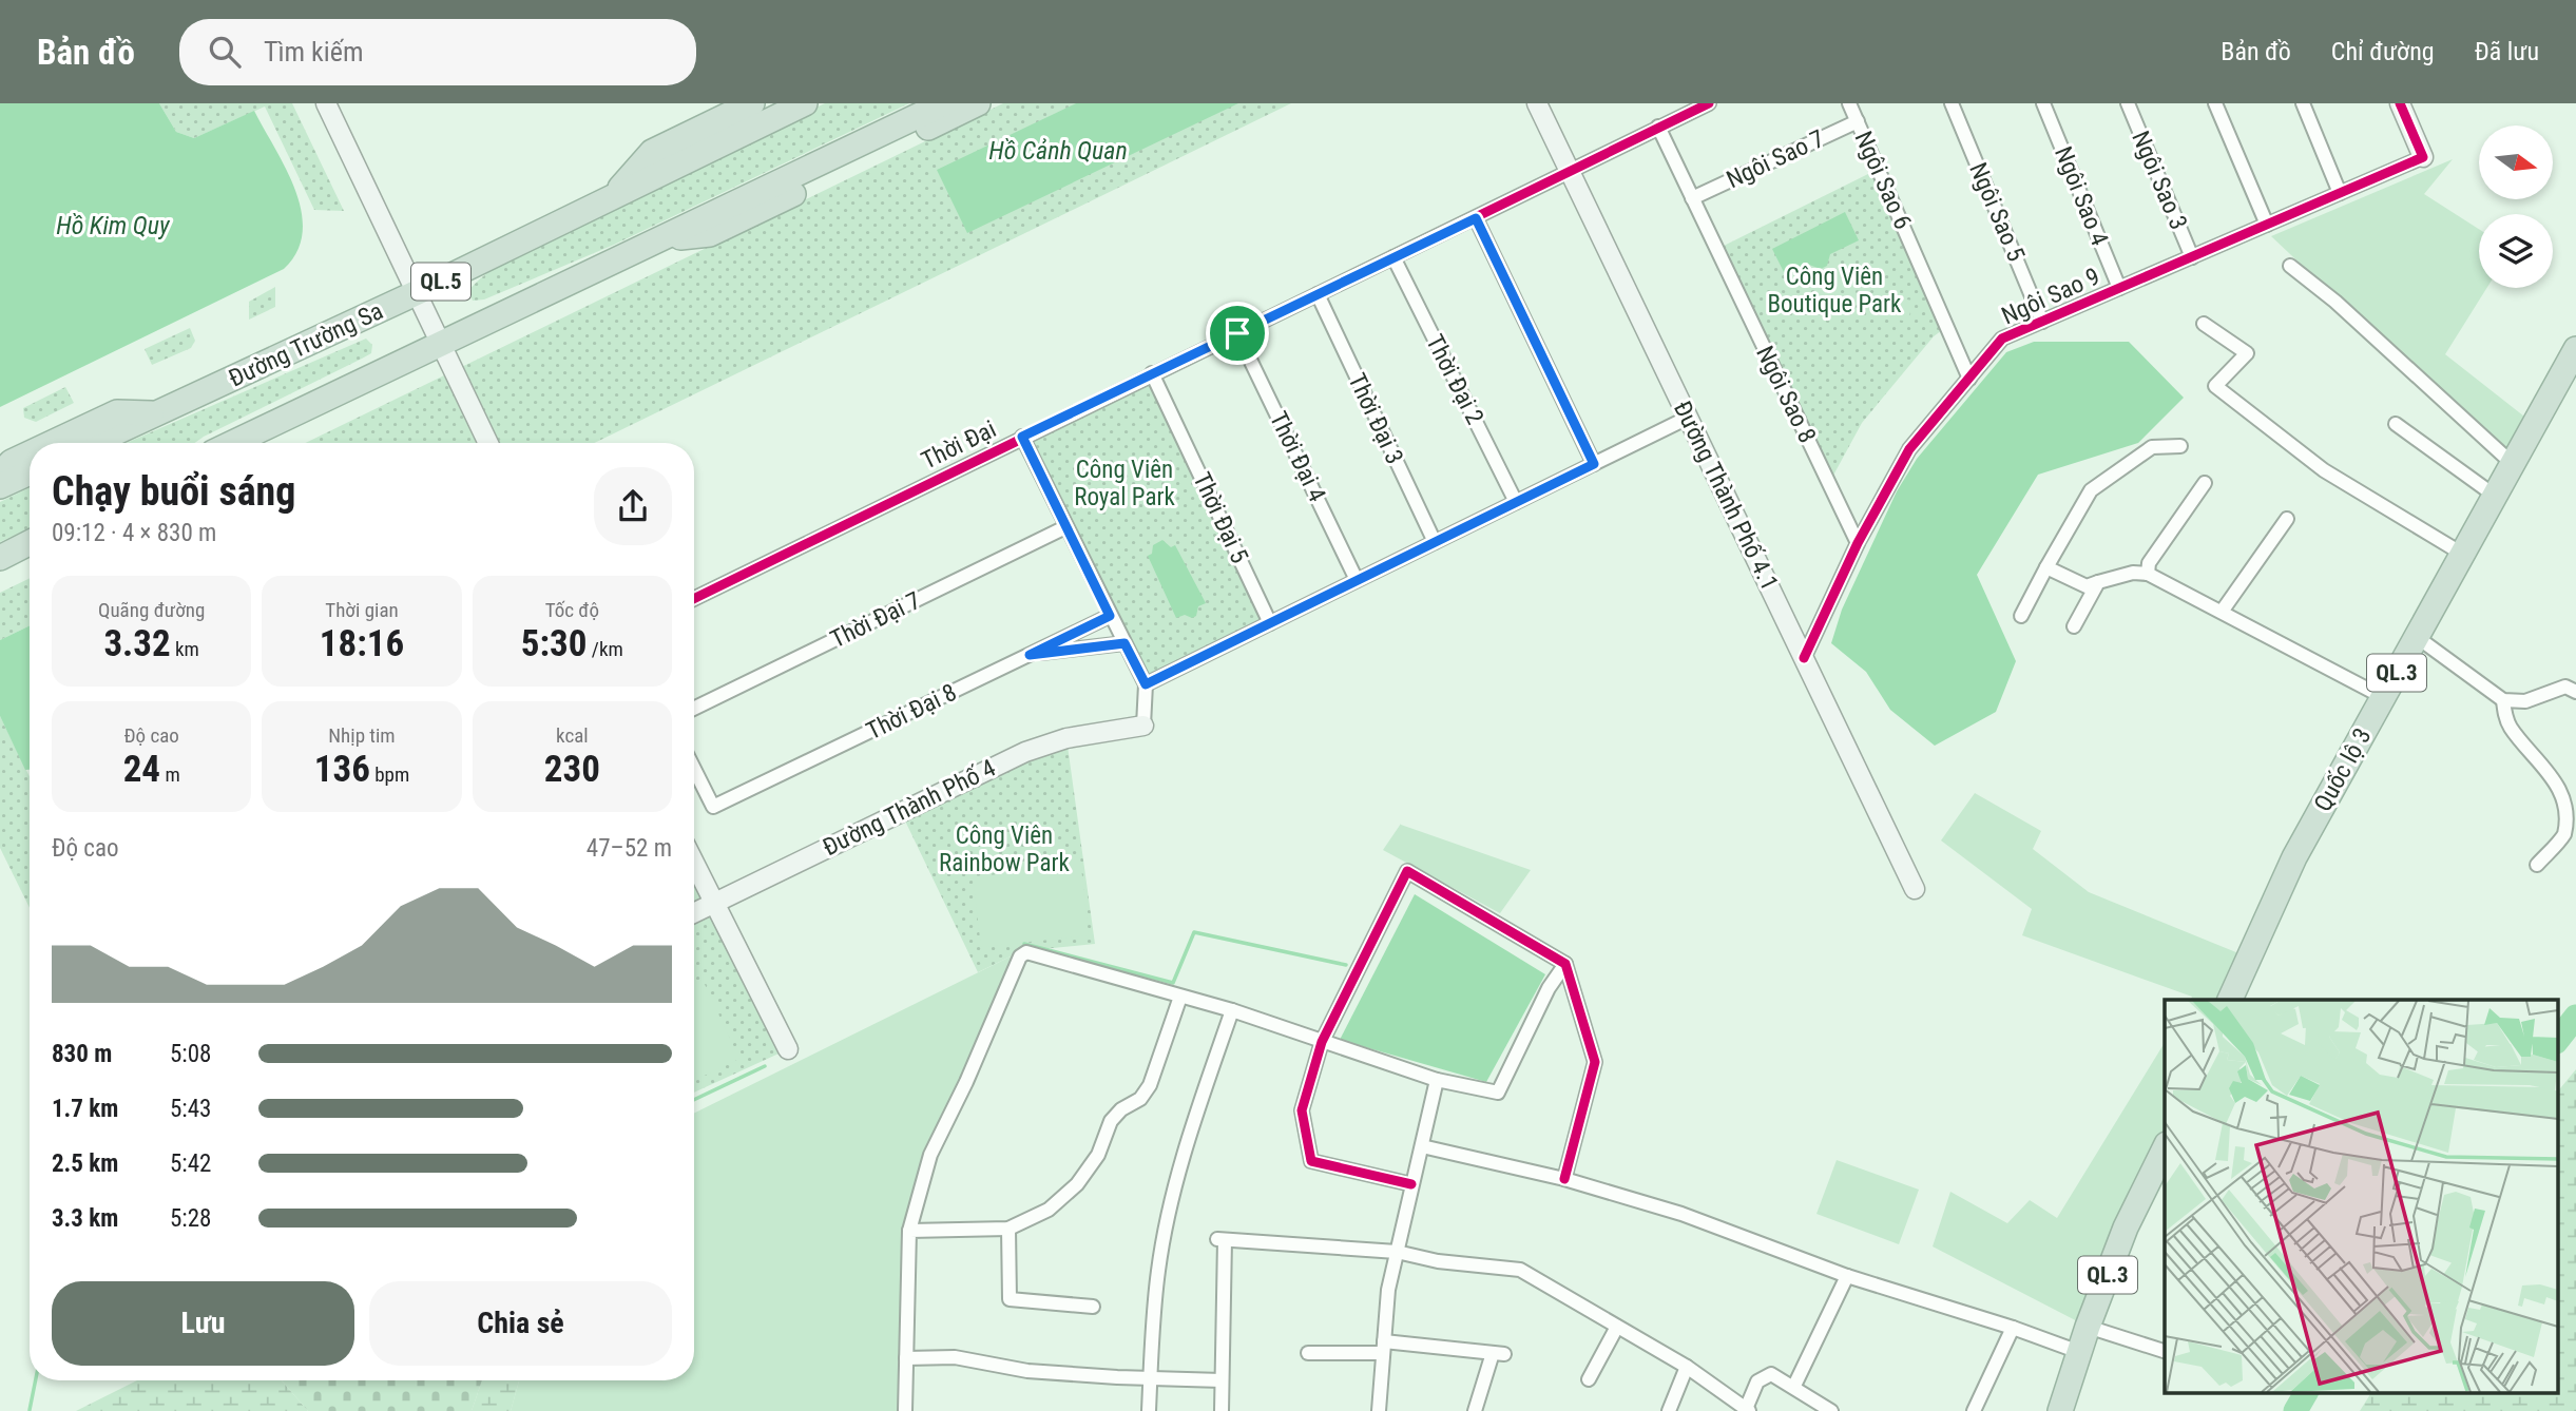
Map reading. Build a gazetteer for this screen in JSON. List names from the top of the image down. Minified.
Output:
{"streets":{"highway":["QL.5","Đường Trường Sa","QL.3","Quốc lộ 3"],"street":["Ngôi Sao 7","Ngôi Sao 6","Ngôi Sao 3","Ngôi Sao 4","Ngôi Sao 5","Ngôi Sao 9","Thời Đại 2","Ngôi Sao 8","Thời Đại 3","Thời Đại","Thời Đại 4","Đường Thành Phố 4.1","Thời Đại 5","Thời Đại 7","Thời Đại 8","Đường Thành Phố 4"]},"crossings":[["Ngôi Sao 7","Ngôi Sao 6"],["Ngôi Sao 7","Ngôi Sao 8"],["Ngôi Sao 6","Ngôi Sao 9"],["Ngôi Sao 3","Ngôi Sao 9"],["Ngôi Sao 4","Ngôi Sao 9"],["Ngôi Sao 5","Ngôi Sao 9"],["Ngôi Sao 9","Ngôi Sao 8"],["Ngôi Sao 9","Đường Thành Phố 4.1"],["Thời Đại 2","Thời Đại"],["Ngôi Sao 8","Thời Đại"],["Thời Đại 3","Thời Đại"],["Thời Đại","Thời Đại 4"],["Thời Đại","Đường Thành Phố 4.1"],["Thời Đại","Thời Đại 5"]],"water":["Hồ Cảnh Quan","Hồ Kim Quy"],"parks":["Công Viên Boutique Park","Công Viên Royal Park","Công Viên Rainbow Park"],"north":"right","page":{"header":"Bản đồ","search":"Tìm kiếm","nav":["Bản đồ","Chỉ đường","Đã lưu"],"heading":["Chạy buổi sáng","09:12 · 4 × 830 m"],"stats":[["Quãng đường","3.32 km"],["Thời gian","18:16"],["Tốc độ","5:30 /km"],["Độ cao","24 m"],["Nhịp tim","136 bpm"],["kcal","230"]],"chart":["Độ cao","47–52 m"],"list":[{"name":"830 m","note":"5:08"},{"name":"1.7 km","note":"5:43"},{"name":"2.5 km","note":"5:42"},{"name":"3.3 km","note":"5:28"}],"buttons":["Lưu","Chia sẻ"]}}
